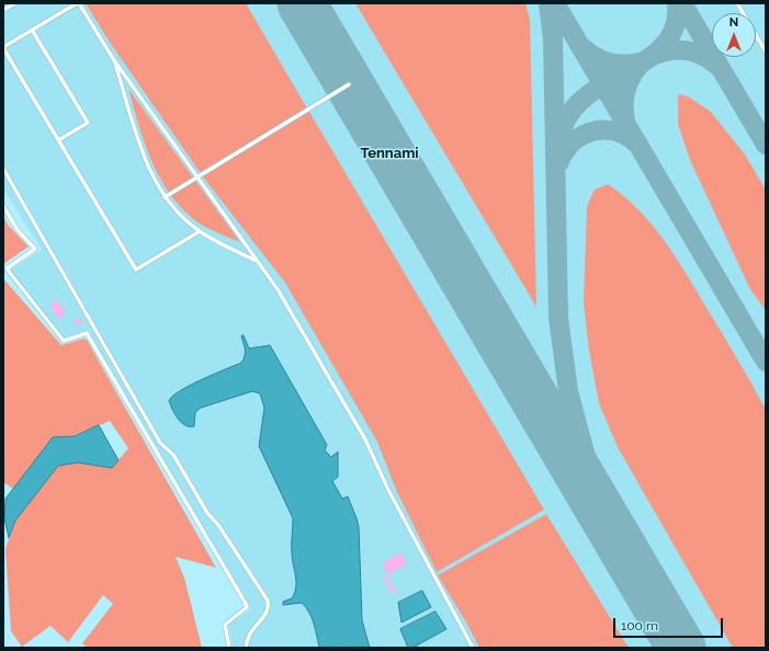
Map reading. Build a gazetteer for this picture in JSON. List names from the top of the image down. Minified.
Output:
{"districts":["Tennami"],"scale_bar":"100 m","north":"top"}
